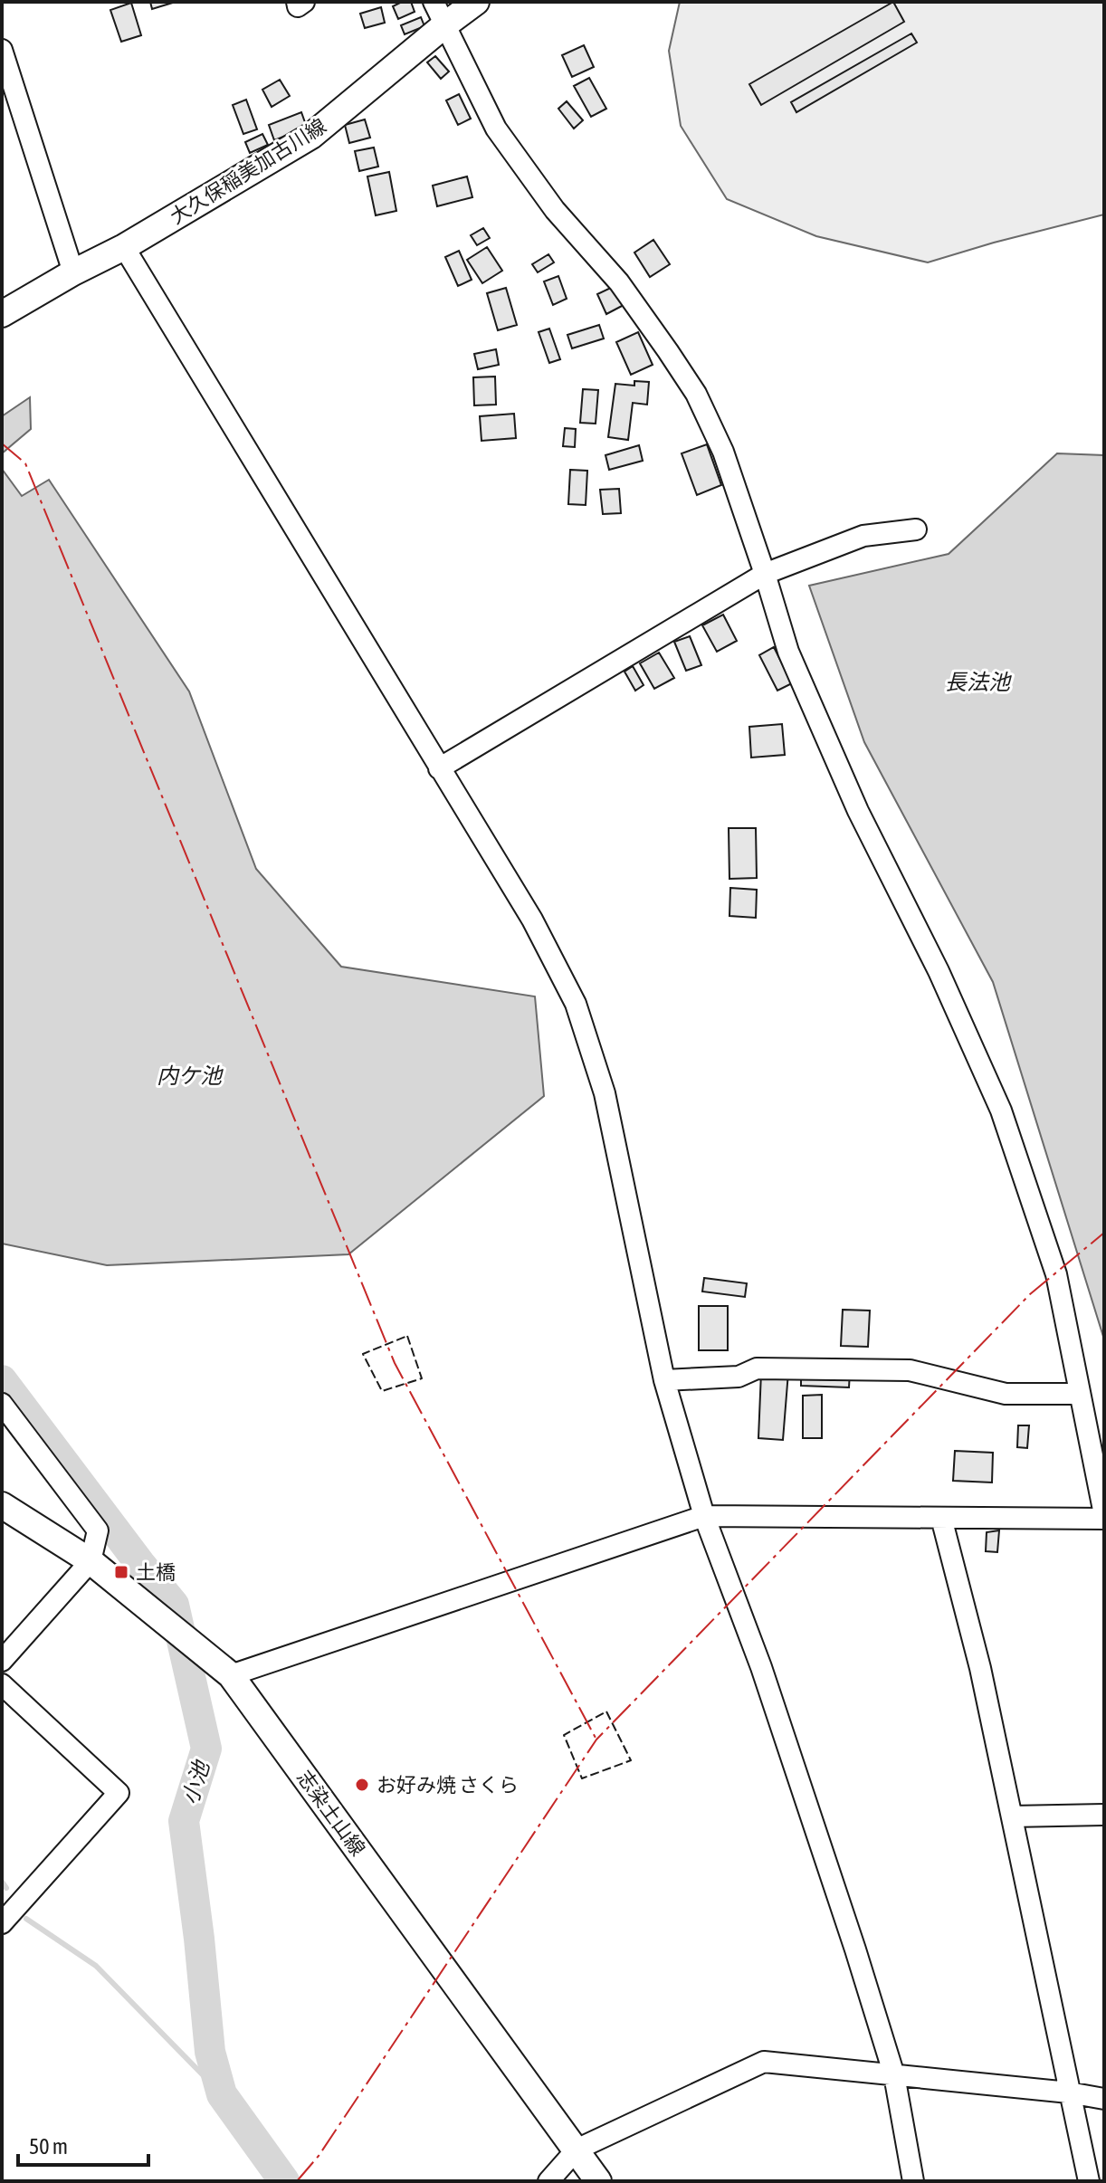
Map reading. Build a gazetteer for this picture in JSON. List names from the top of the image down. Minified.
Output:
{"streets":{"main road":["大久保稲美加古川線","志染土山線"]},"water":["長法池","内ケ池","小池"],"places":{"transit":["土橋"],"other":["お好み焼 さくら"]},"scale_bar":"50 m"}
